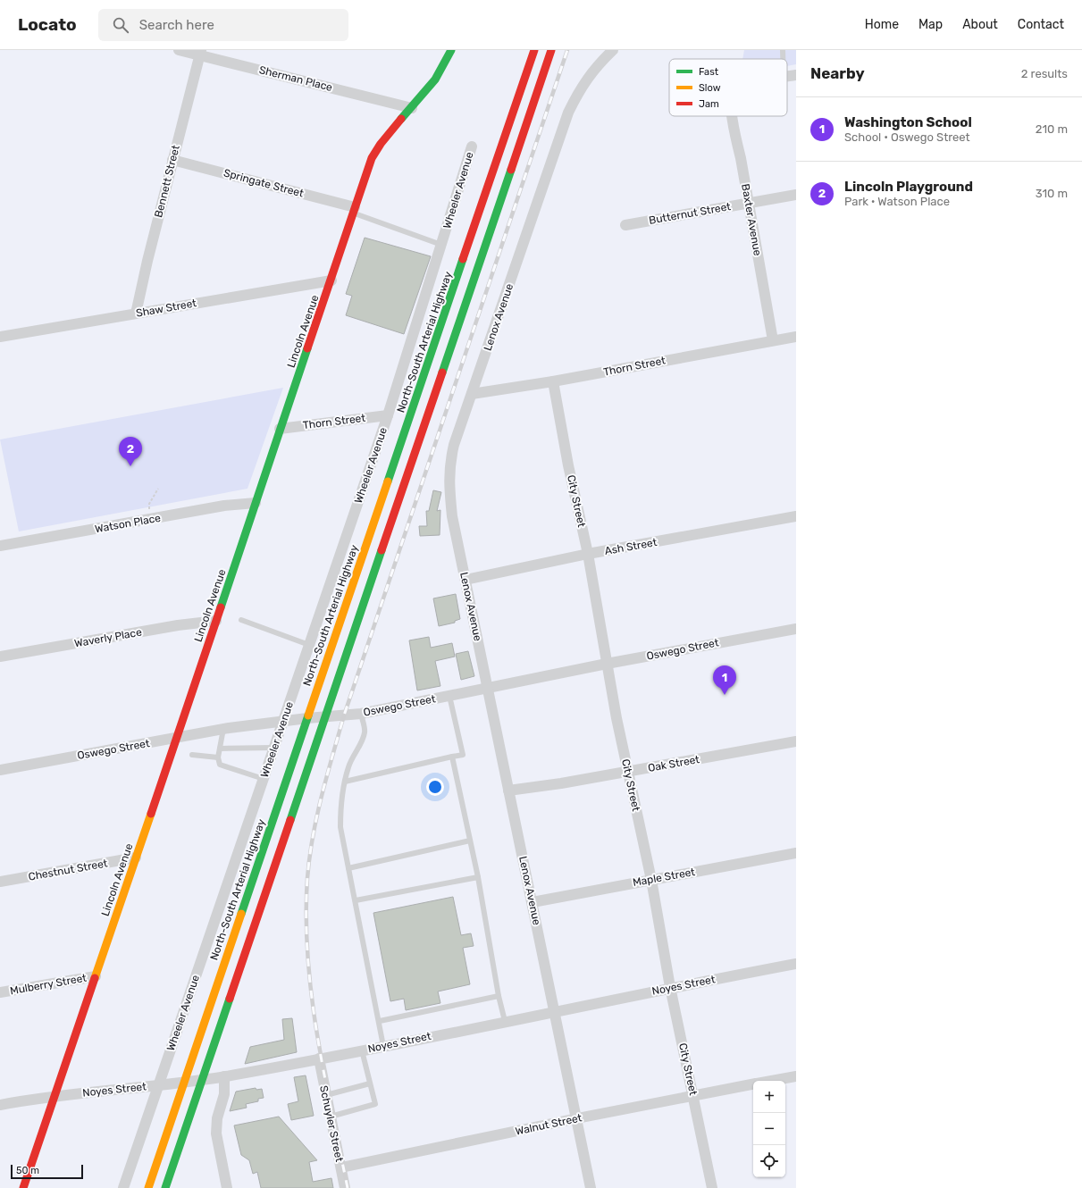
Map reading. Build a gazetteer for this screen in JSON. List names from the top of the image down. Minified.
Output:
{"streets":{"main road":["Lincoln Avenue","North-South Arterial Highway"],"street":["Sherman Place","Bennett Street","Springate Street","Wheeler Avenue","Butternut Street","Baxter Avenue","Shaw Street","Lenox Avenue","Thorn Street","City Street","Watson Place","Ash Street","Waverly Place","Oswego Street","Oak Street","Chestnut Street","Maple Street","Mulberry Street","Noyes Street","Schuyler Street","Walnut Street"]},"crossings":[["Sherman Place","Bennett Street"],["Sherman Place","Lincoln Avenue"],["Bennett Street","Springate Street"],["Bennett Street","Shaw Street"],["Springate Street","Lincoln Avenue"],["Wheeler Avenue","Thorn Street"],["Wheeler Avenue","Oswego Street"],["Wheeler Avenue","Noyes Street"],["Butternut Street","Baxter Avenue"],["Baxter Avenue","Thorn Street"],["Shaw Street","Lincoln Avenue"],["Lenox Avenue","Thorn Street"],["Lenox Avenue","Ash Street"],["Lenox Avenue","Oswego Street"],["Lenox Avenue","Oak Street"],["Lenox Avenue","Maple Street"],["Lenox Avenue","Noyes Street"],["Lenox Avenue","Walnut Street"],["Lincoln Avenue","Thorn Street"],["Lincoln Avenue","Watson Place"],["Lincoln Avenue","Waverly Place"],["Lincoln Avenue","Oswego Street"],["Lincoln Avenue","Chestnut Street"],["Lincoln Avenue","Mulberry Street"],["Lincoln Avenue","Noyes Street"],["North-South Arterial Highway","Oswego Street"],["North-South Arterial Highway","Noyes Street"],["Thorn Street","City Street"],["City Street","Ash Street"],["City Street","Oswego Street"],["City Street","Oak Street"],["City Street","Maple Street"],["City Street","Noyes Street"],["City Street","Walnut Street"],["Noyes Street","Schuyler Street"],["Schuyler Street","Walnut Street"]],"legend":["Fast","Slow","Jam"],"scale_bar":"50 m","page":{"header":"Locato","search":"Search here","nav":["Home","Map","About","Contact"],"heading":["Nearby","2 results"],"list":[{"mark":"1","name":"Washington School","note":"School · Oswego Street","value":"210 m"},{"mark":"2","name":"Lincoln Playground","note":"Park · Watson Place","value":"310 m"}],"pins":["2","1"],"map_buttons":["+","−"],"scale":"50 m"}}
